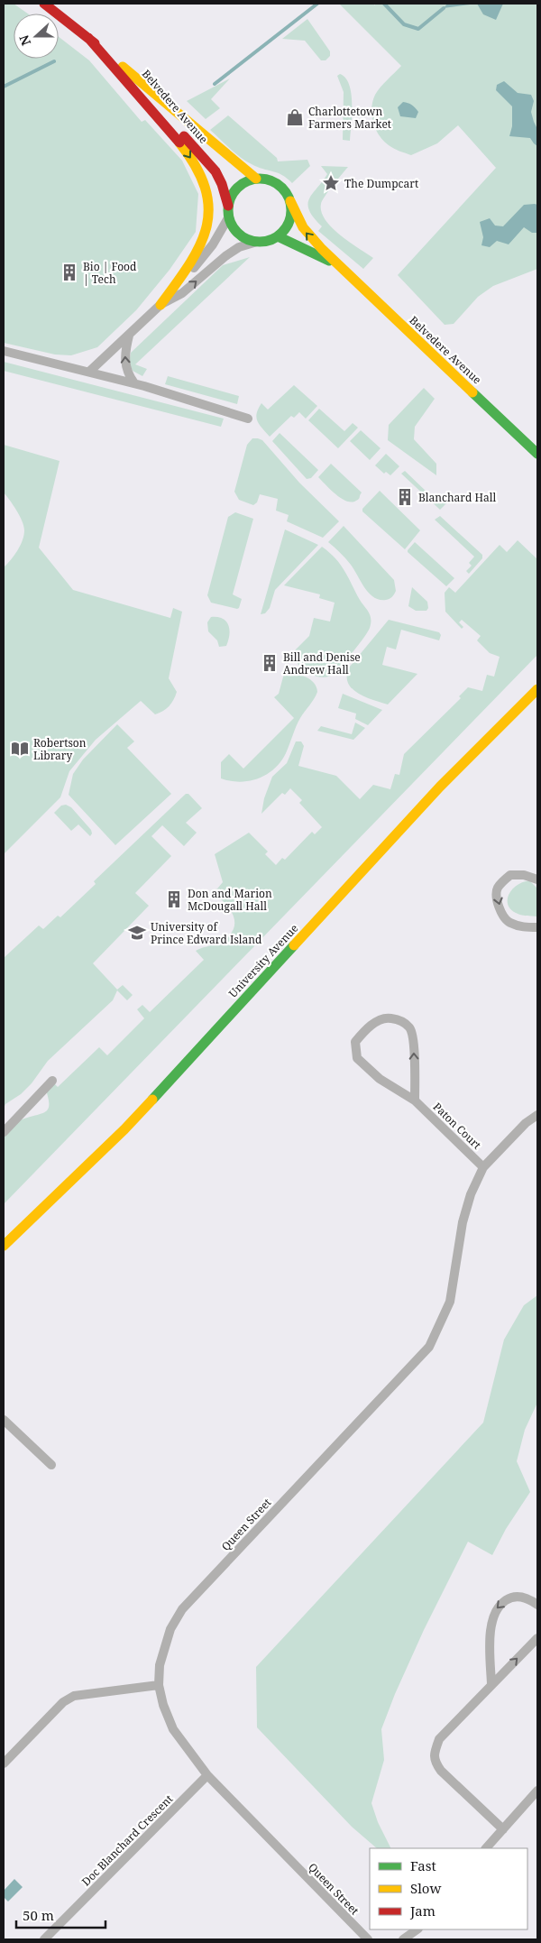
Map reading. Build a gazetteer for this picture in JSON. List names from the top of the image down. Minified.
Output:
{"streets":{"main road":["Belvedere Avenue","University Avenue"],"street":["Paton Court","Queen Street","Doc Blanchard Crescent"]},"crossings":[["Paton Court","Queen Street"],["Queen Street","Doc Blanchard Crescent"]],"places":{"shop":["Charlottetown Farmers Market"],"place":["The Dumpcart"],"building":["Bio | Food | Tech","Blanchard Hall","Bill and Denise Andrew Hall","Don and Marion McDougall Hall"],"library":["Robertson Library"],"school or university":["University of Prince Edward Island"]},"legend":["Fast","Slow","Jam"],"scale_bar":"50 m","north":"left"}
